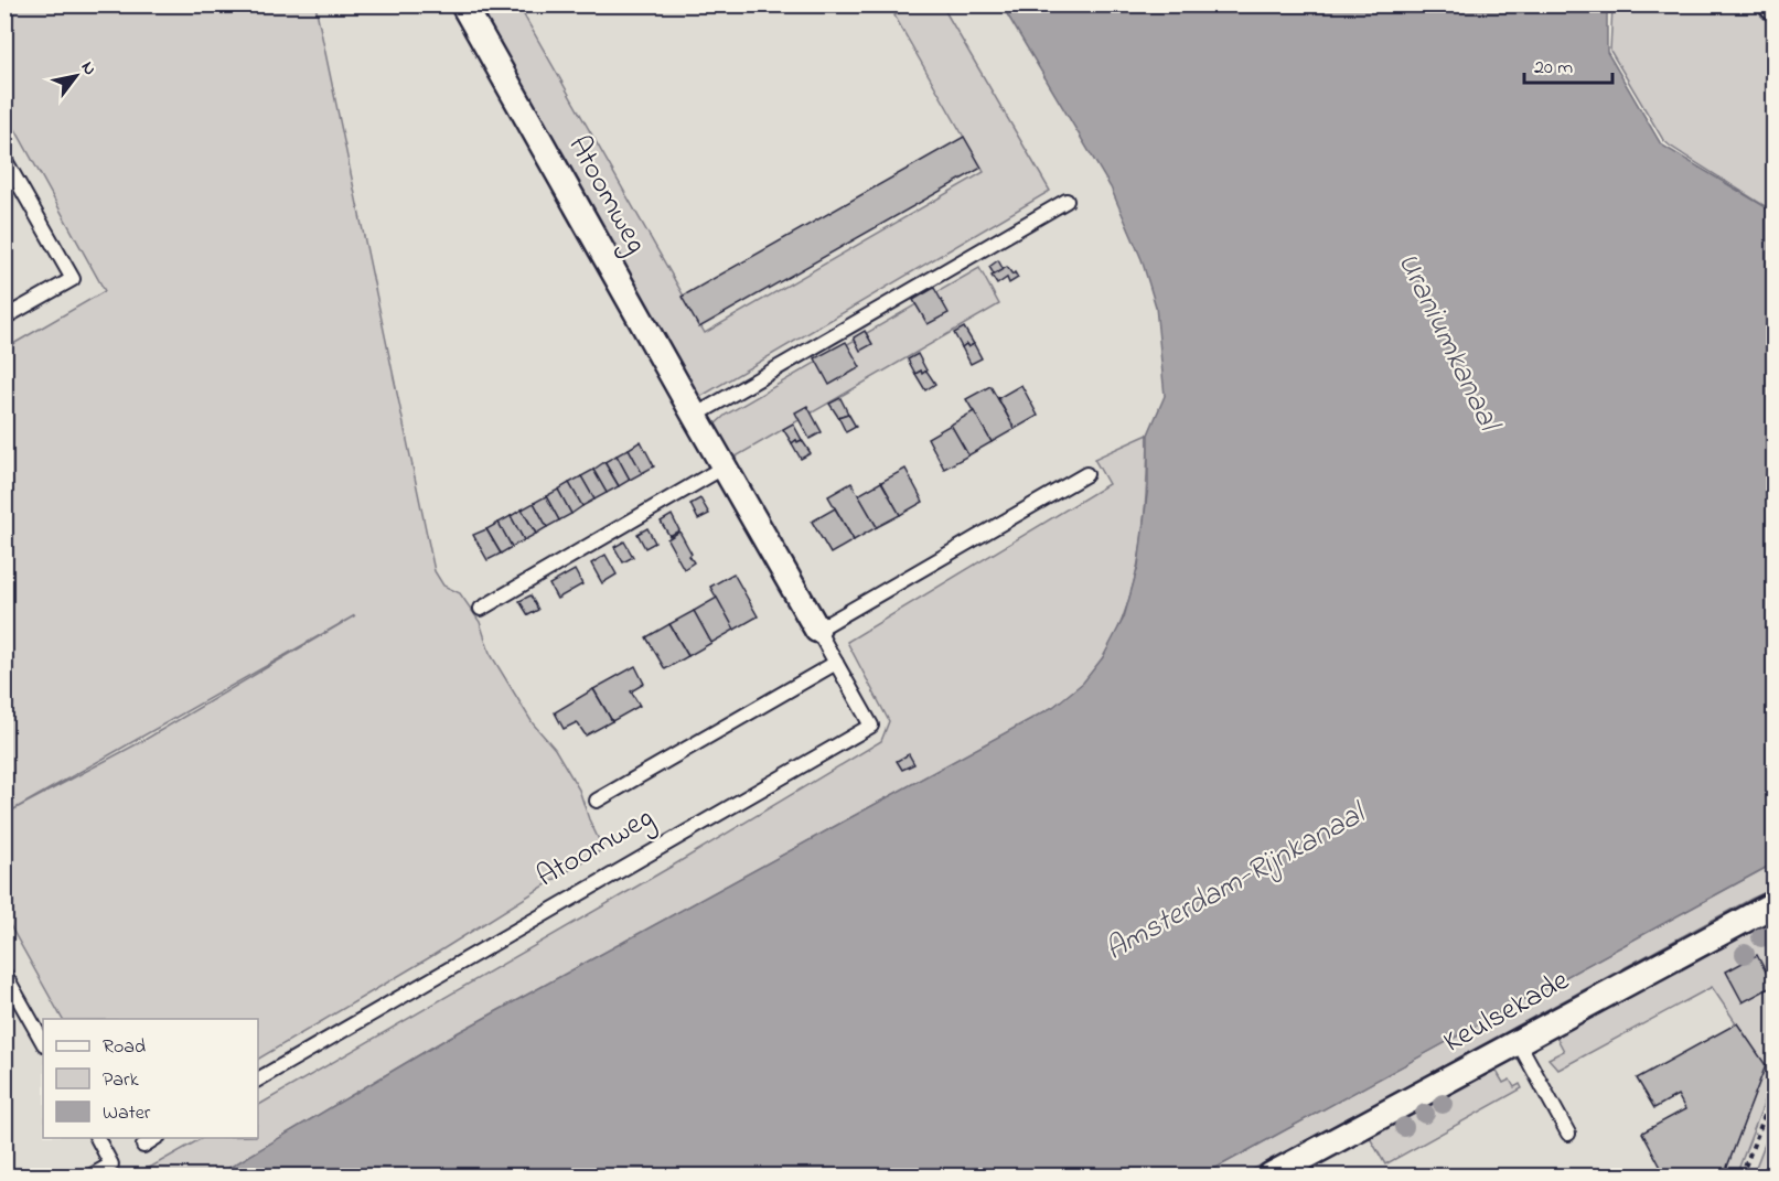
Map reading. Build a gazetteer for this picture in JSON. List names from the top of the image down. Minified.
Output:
{"streets":{"street":["Atoomweg","Keulsekade"]},"water":["Uraniumkanaal","Amsterdam-Rijnkanaal"],"legend":["Road","Park","Water"],"scale_bar":"20 m","north":"top right"}
